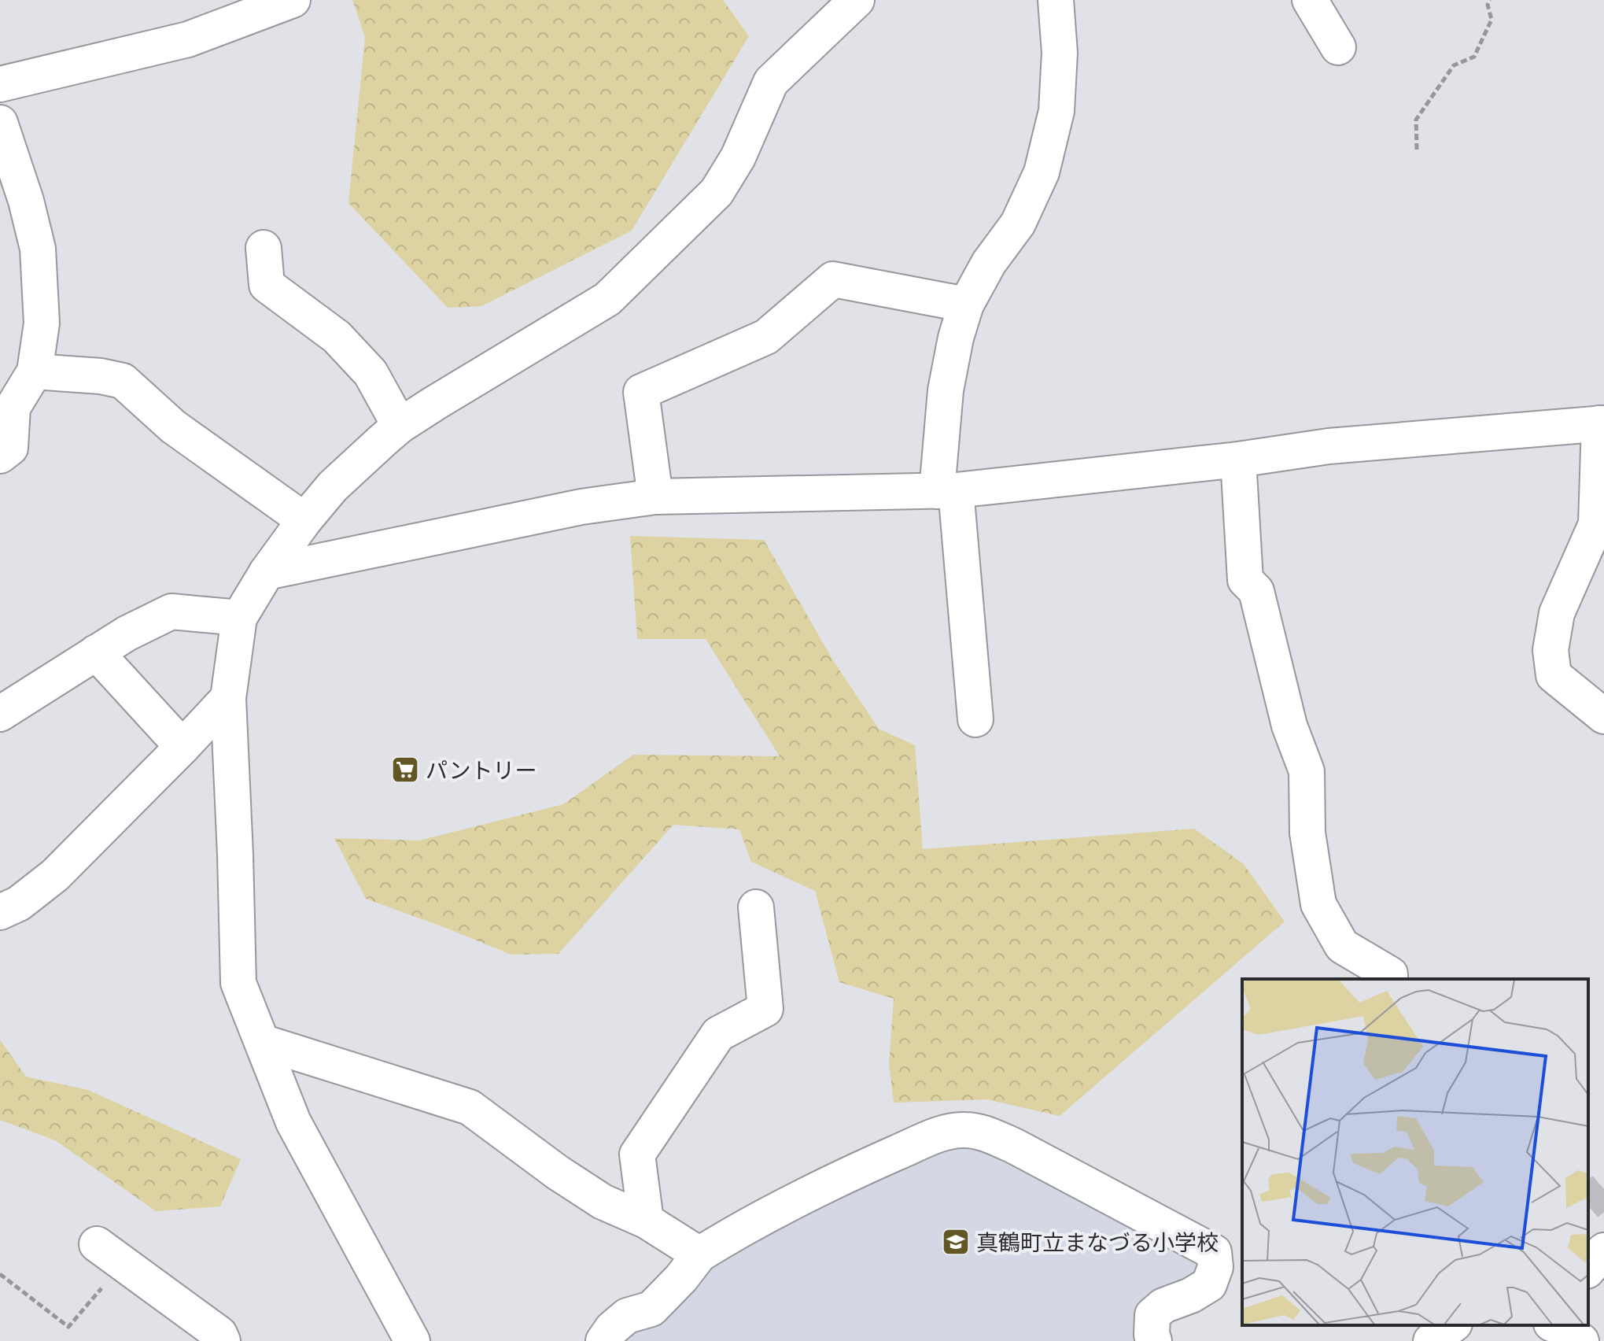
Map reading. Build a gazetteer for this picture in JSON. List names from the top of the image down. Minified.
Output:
{"places":{"supermarket":["パントリー"],"school or university":["真鶴町立まなづる小学校"]}}
